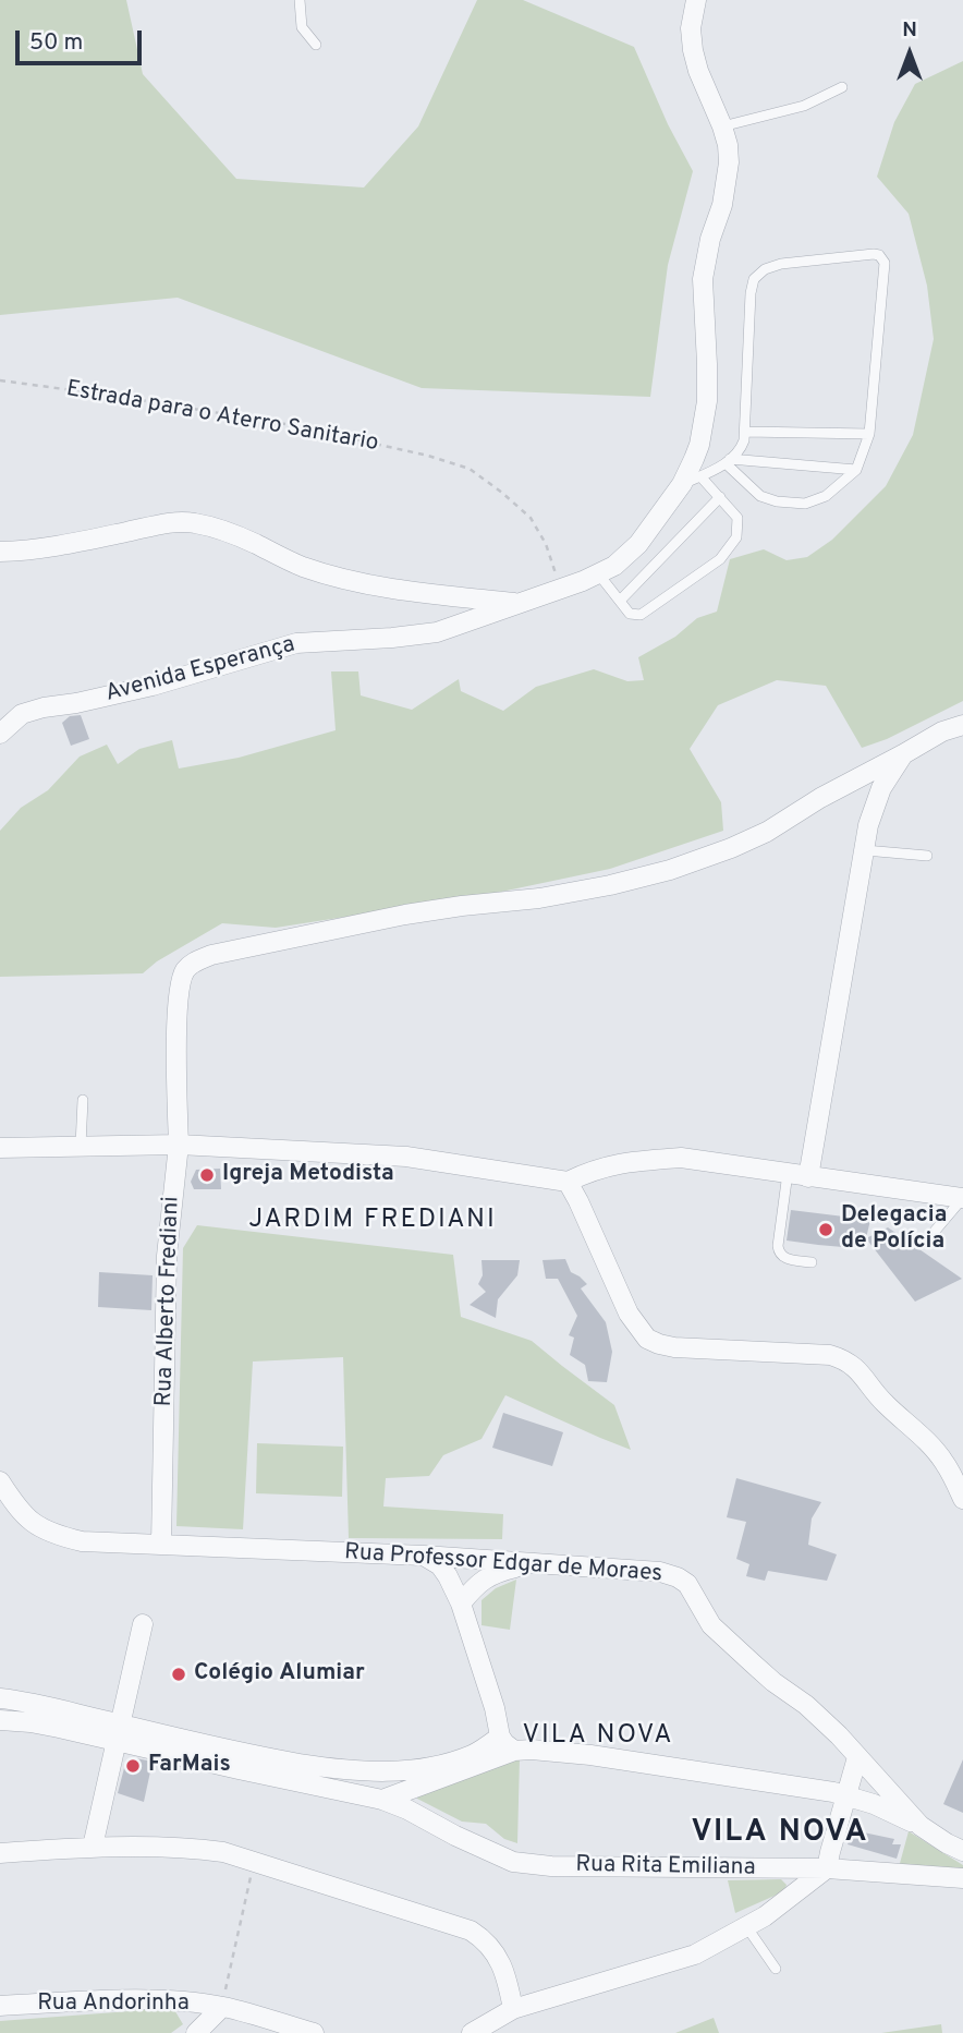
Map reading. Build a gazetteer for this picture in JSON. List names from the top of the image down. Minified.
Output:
{"streets":{"street":["Avenida Esperança","Rua Alberto Frediani","Rua Professor Edgar de Moraes","Rua Rita Emiliana","Rua Andorinha"],"path":["Estrada para o Aterro Sanitario"]},"crossings":[["Estrada para o Aterro Sanitario","Avenida Esperança"],["Rua Alberto Frediani","Rua Professor Edgar de Moraes"]],"districts":["JARDIM FREDIANI","VILA NOVA","VILA NOVA"],"places":["Igreja Metodista","Delegacia de Polícia","Colégio Alumiar","FarMais"],"scale_bar":"50 m","north":"top"}
